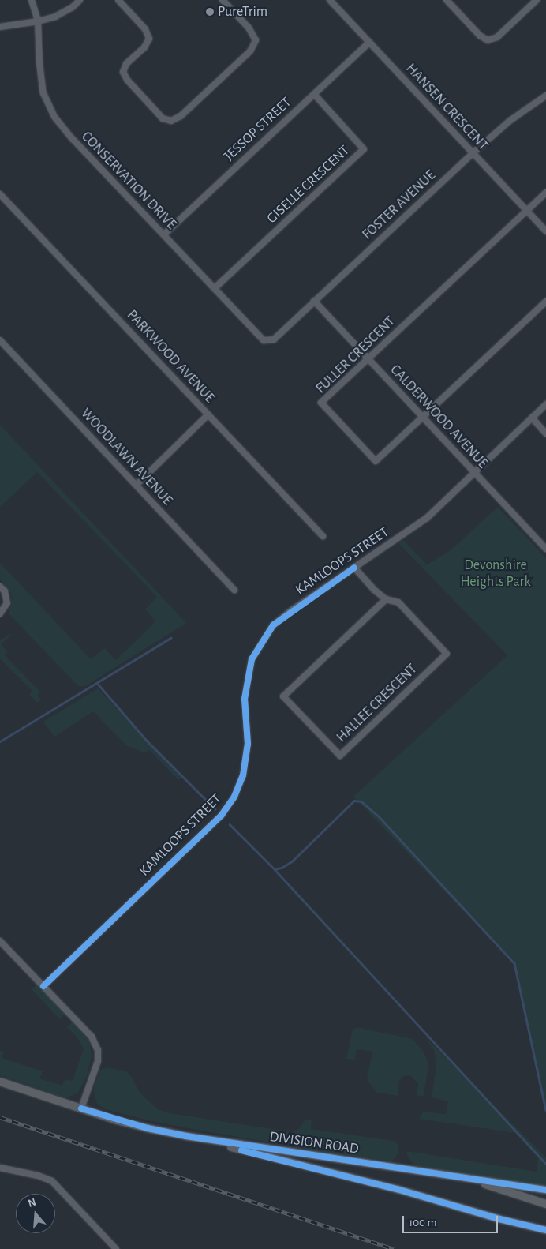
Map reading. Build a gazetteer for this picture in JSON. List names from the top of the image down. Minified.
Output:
{"streets":{"main road":["DIVISION ROAD"],"street":["HANSEN CRESCENT","JESSOP STREET","CONSERVATION DRIVE","GISELLE CRESCENT","FOSTER AVENUE","FULLER CRESCENT","PARKWOOD AVENUE","CALDERWOOD AVENUE","WOODLAWN AVENUE","KAMLOOPS STREET","HALLEE CRESCENT"]},"crossings":[["HANSEN CRESCENT","JESSOP STREET"],["HANSEN CRESCENT","FOSTER AVENUE"],["HANSEN CRESCENT","FULLER CRESCENT"],["JESSOP STREET","CONSERVATION DRIVE"],["JESSOP STREET","GISELLE CRESCENT"],["CONSERVATION DRIVE","GISELLE CRESCENT"],["CONSERVATION DRIVE","FOSTER AVENUE"],["FOSTER AVENUE","CALDERWOOD AVENUE"],["FULLER CRESCENT","CALDERWOOD AVENUE"],["CALDERWOOD AVENUE","KAMLOOPS STREET"],["KAMLOOPS STREET","HALLEE CRESCENT"]],"parks":["Devonshire Heights Park"],"places":["PureTrim"],"scale_bar":"100 m","north":"top"}
